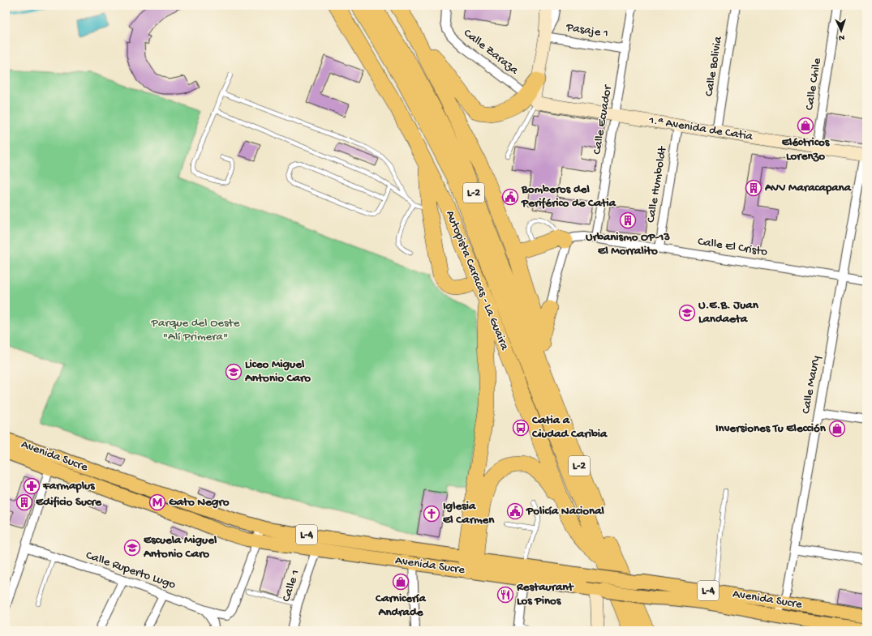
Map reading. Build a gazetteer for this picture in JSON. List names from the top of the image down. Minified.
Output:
{"streets":{"highway":["L-2","Autopista Caracas - La Guaira"],"main road":["Avenida Sucre","L-4"],"street":["Pasaje 1","Calle Zaraza","Calle Bolivia","Calle Chile","Calle Ecuador","1.ª Avenida de Catia","Calle Humboldt","Calle El Cristo","Calle Maury","Calle Ruperto Lugo","Calle 1"]},"crossings":[["Pasaje 1","Calle Ecuador"],["Calle Zaraza","1.ª Avenida de Catia"],["Calle Bolivia","1.ª Avenida de Catia"],["Calle Chile","1.ª Avenida de Catia"],["Calle Ecuador","1.ª Avenida de Catia"],["Calle Ecuador","Calle El Cristo"],["1.ª Avenida de Catia","Calle Humboldt"],["1.ª Avenida de Catia","Calle Maury"],["Calle Humboldt","Calle El Cristo"],["L-2","Autopista Caracas - La Guaira"],["Calle El Cristo","Calle Maury"],["Calle Maury","Avenida Sucre"],["Avenida Sucre","Calle Ruperto Lugo"],["Avenida Sucre","Calle 1"]],"parks":["Parque del Oeste \"Alí Primera\""],"places":{"shop":["Eléctricos Lorenzo","Inversiones Tu Elección","Carnicería Andrade"],"building":["AVV Maracapana","Urbanismo OP-13 El Morralito","Edificio Sucre"],"public building":["Bomberos del Periférico de Catia","Policía Nacional"],"school or university":["U.E.B. Juan Landaeta","Liceo Miguel Antonio Caro","Escuela Miguel Antonio Caro"],"bus stop":["Catia a Ciudad Caribia"],"pharmacy":["Farmaplus"],"metro station":["Gato Negro"],"church":["Iglesia El Carmen"],"restaurant":["Restaurant Los Pinos"]},"north":"bottom"}
